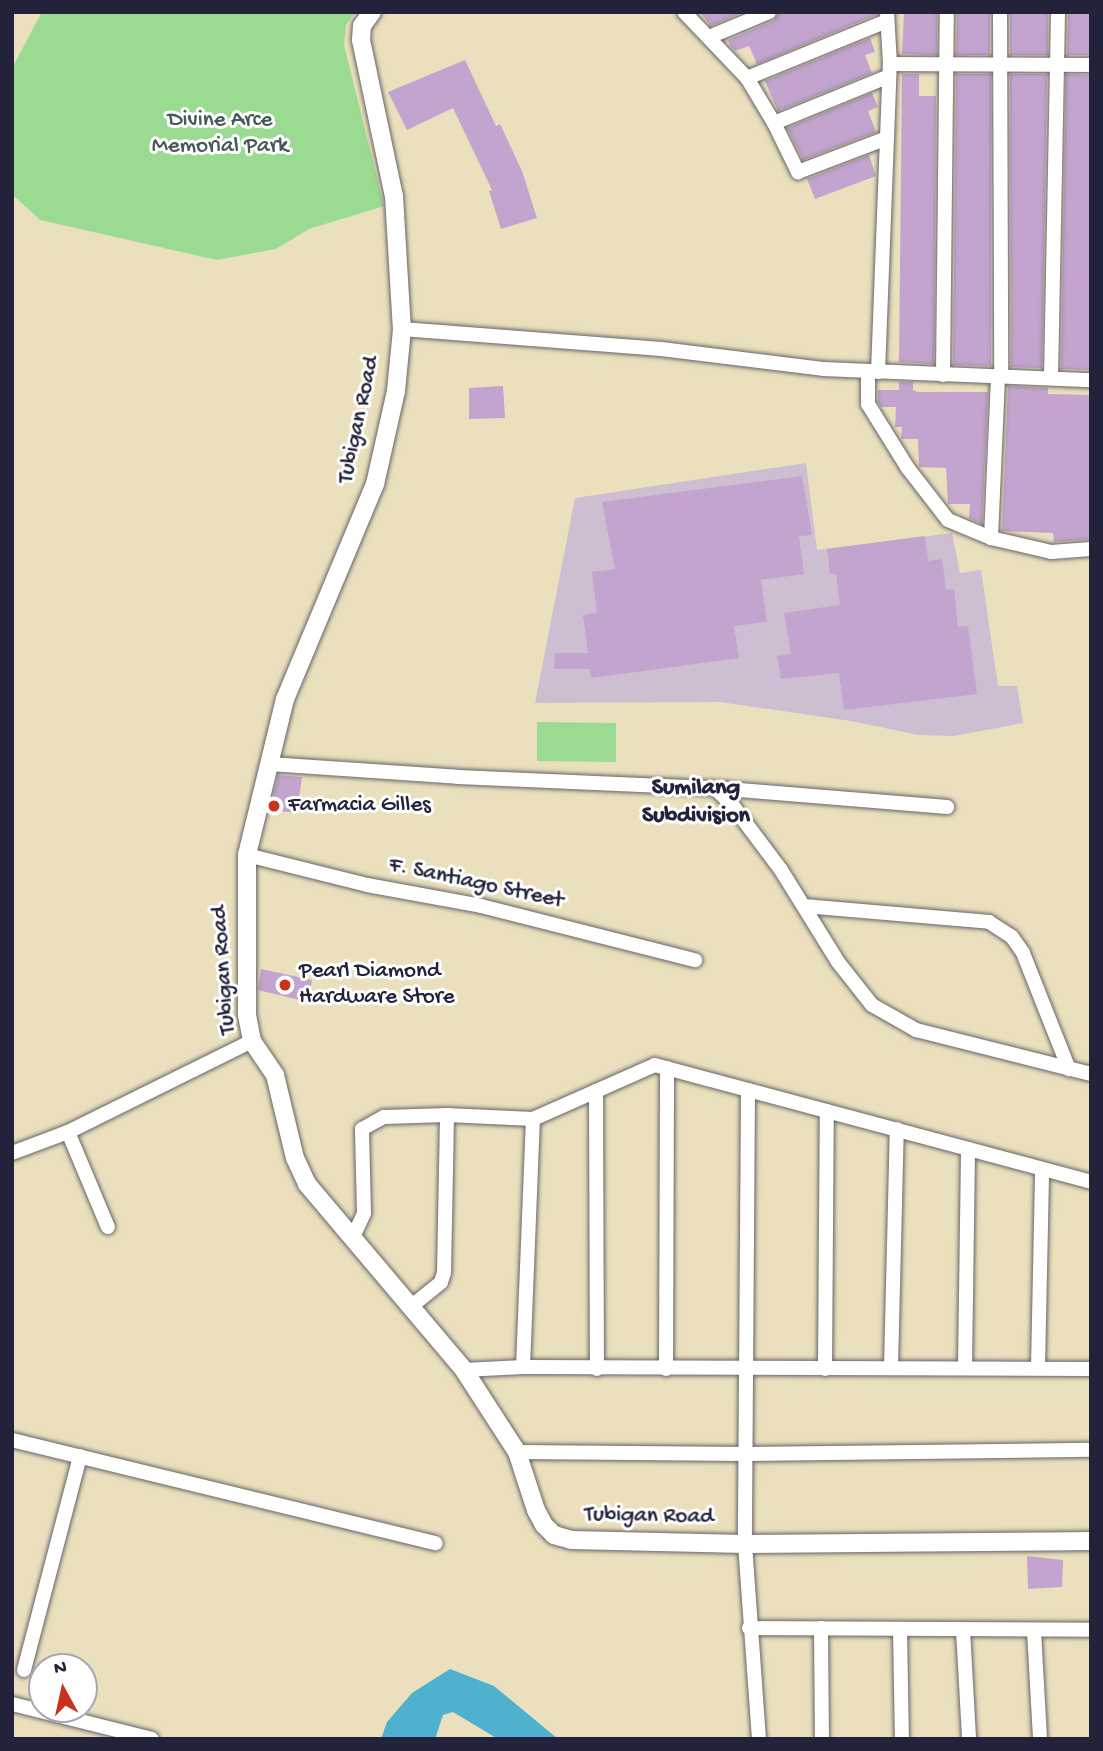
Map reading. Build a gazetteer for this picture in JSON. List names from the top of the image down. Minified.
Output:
{"streets":{"street":["Tubigan Road","F. Santiago Street"]},"crossings":[["Tubigan Road","F. Santiago Street"]],"districts":["Sumilang Subdivision"],"parks":["Divine Arce Memorial Park"],"places":["Farmacia Gilles","Pearl Diamond Hardware Store"],"north":"top"}
